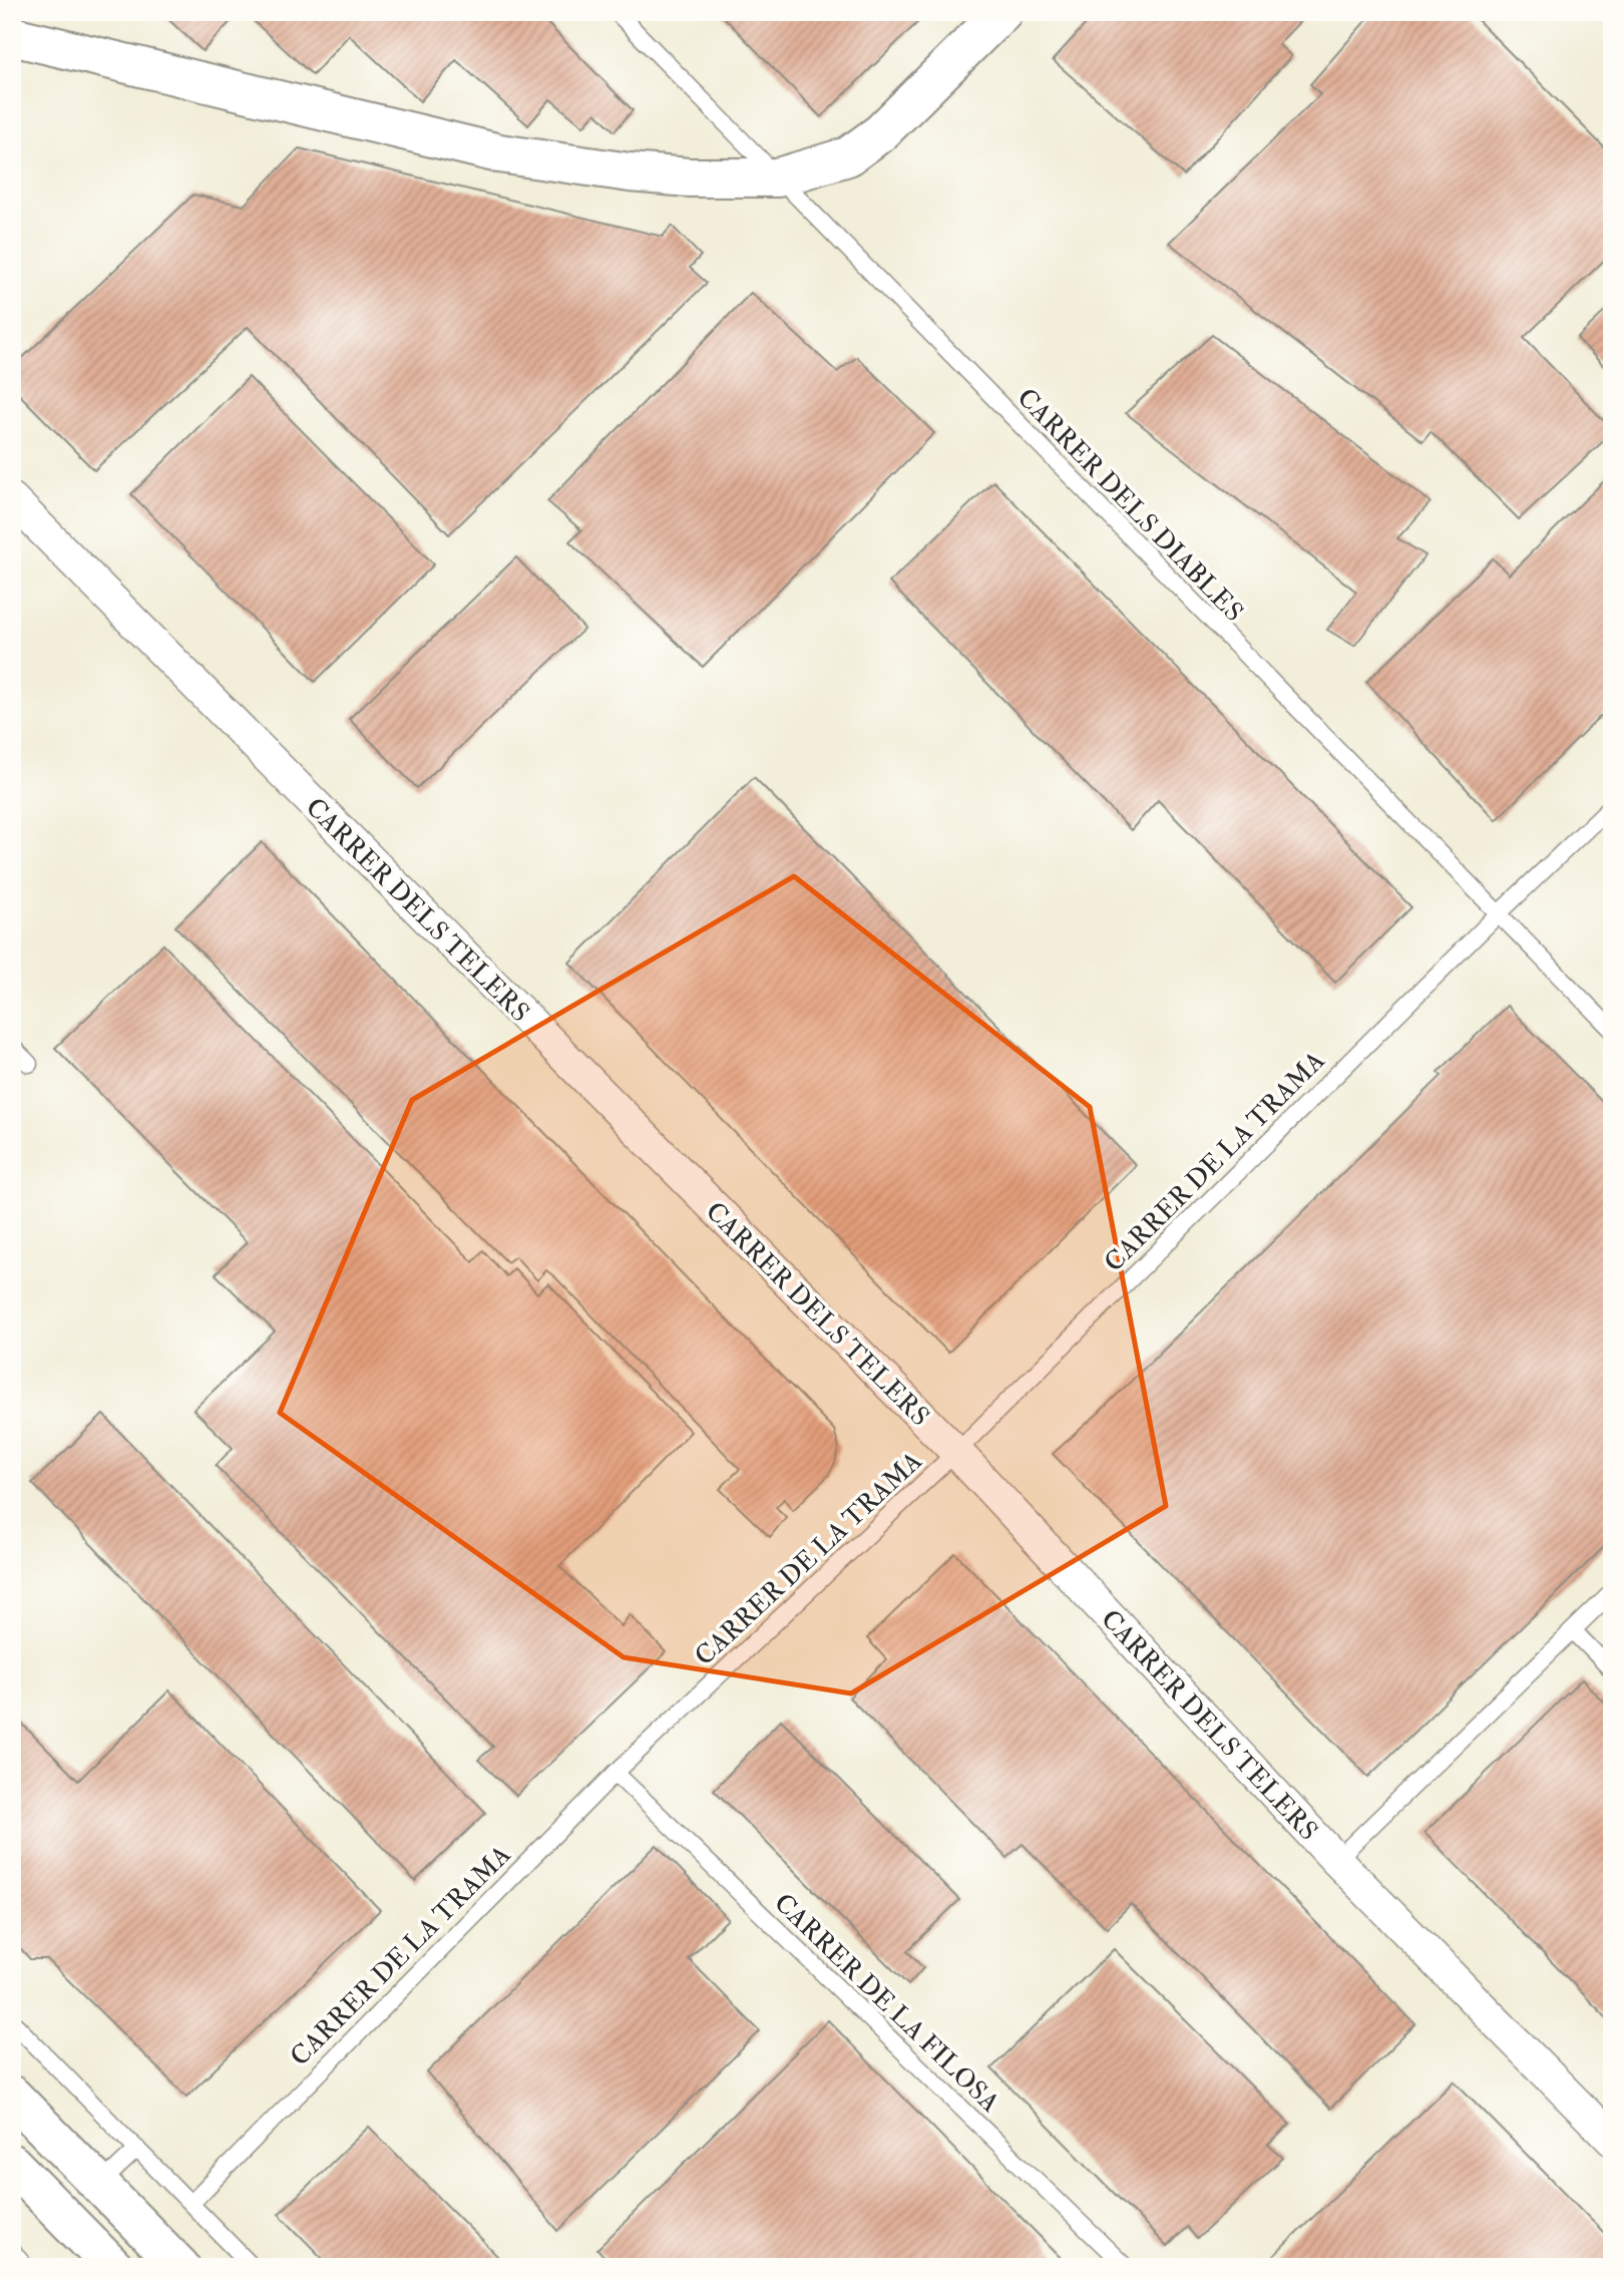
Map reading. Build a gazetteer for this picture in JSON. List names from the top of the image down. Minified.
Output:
{"streets":{"street":["CARRER DELS TELERS"],"lane":["CARRER DELS DIABLES","CARRER DE LA TRAMA","CARRER DE LA FILOSA"]},"crossings":[["CARRER DELS DIABLES","CARRER DE LA TRAMA"],["CARRER DELS TELERS","CARRER DE LA TRAMA"],["CARRER DE LA TRAMA","CARRER DE LA FILOSA"]]}
